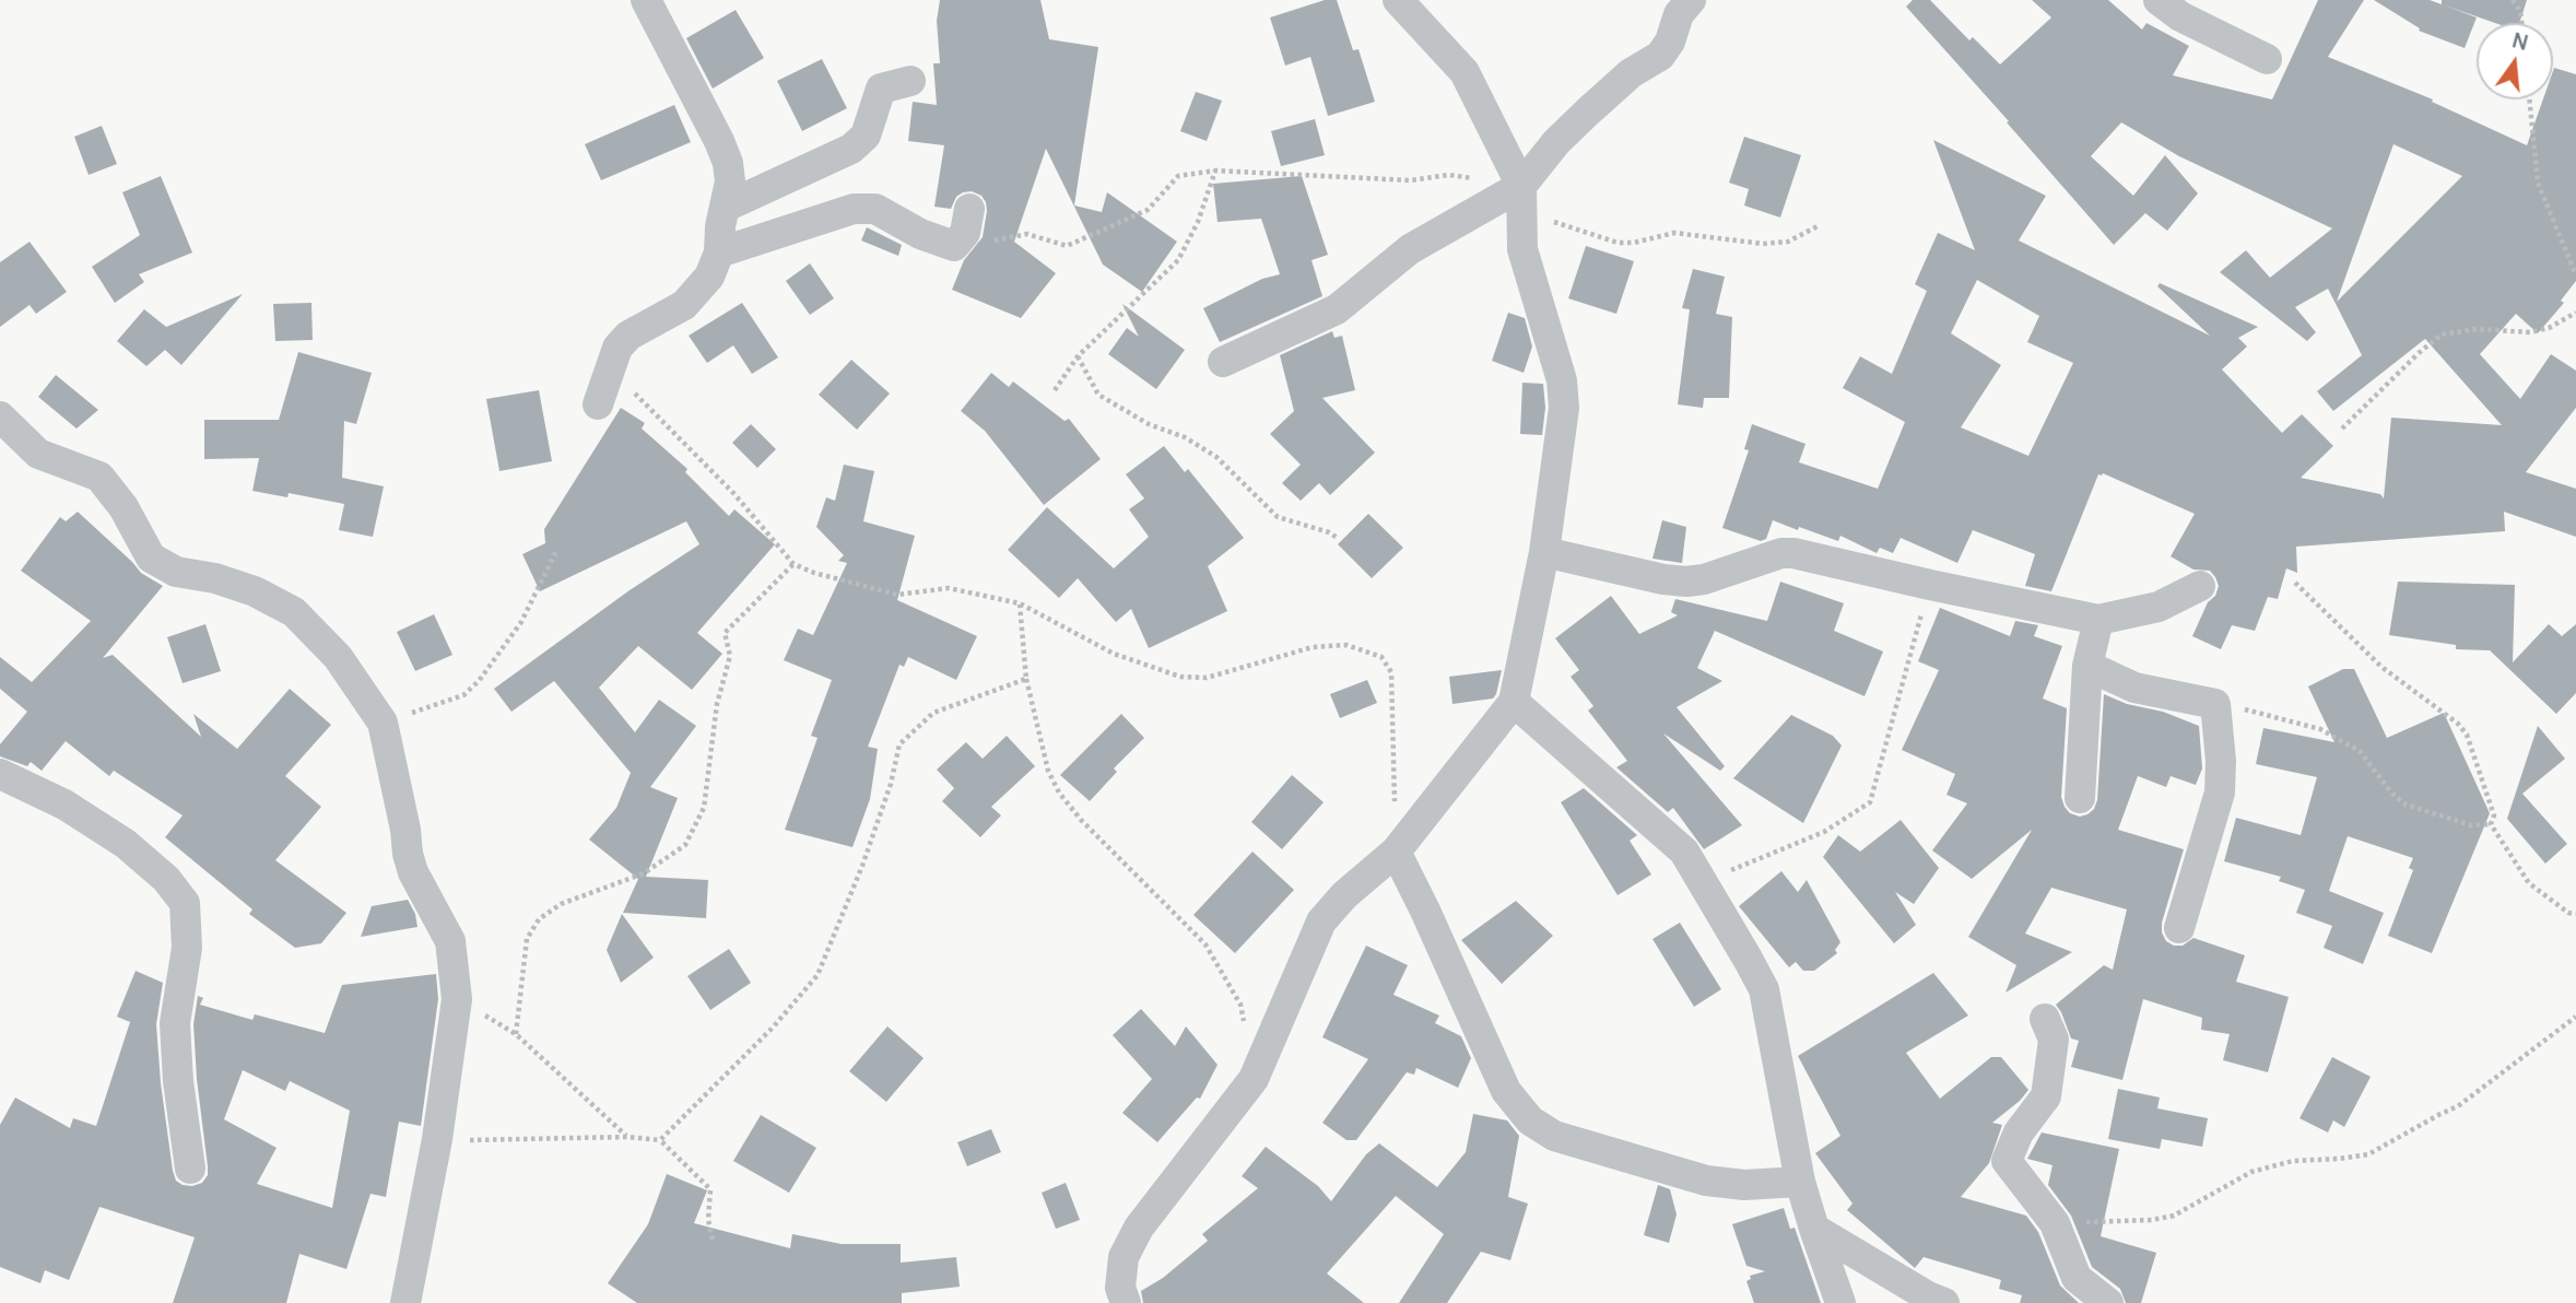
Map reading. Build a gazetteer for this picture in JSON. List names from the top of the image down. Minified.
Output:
{"north":"top"}
